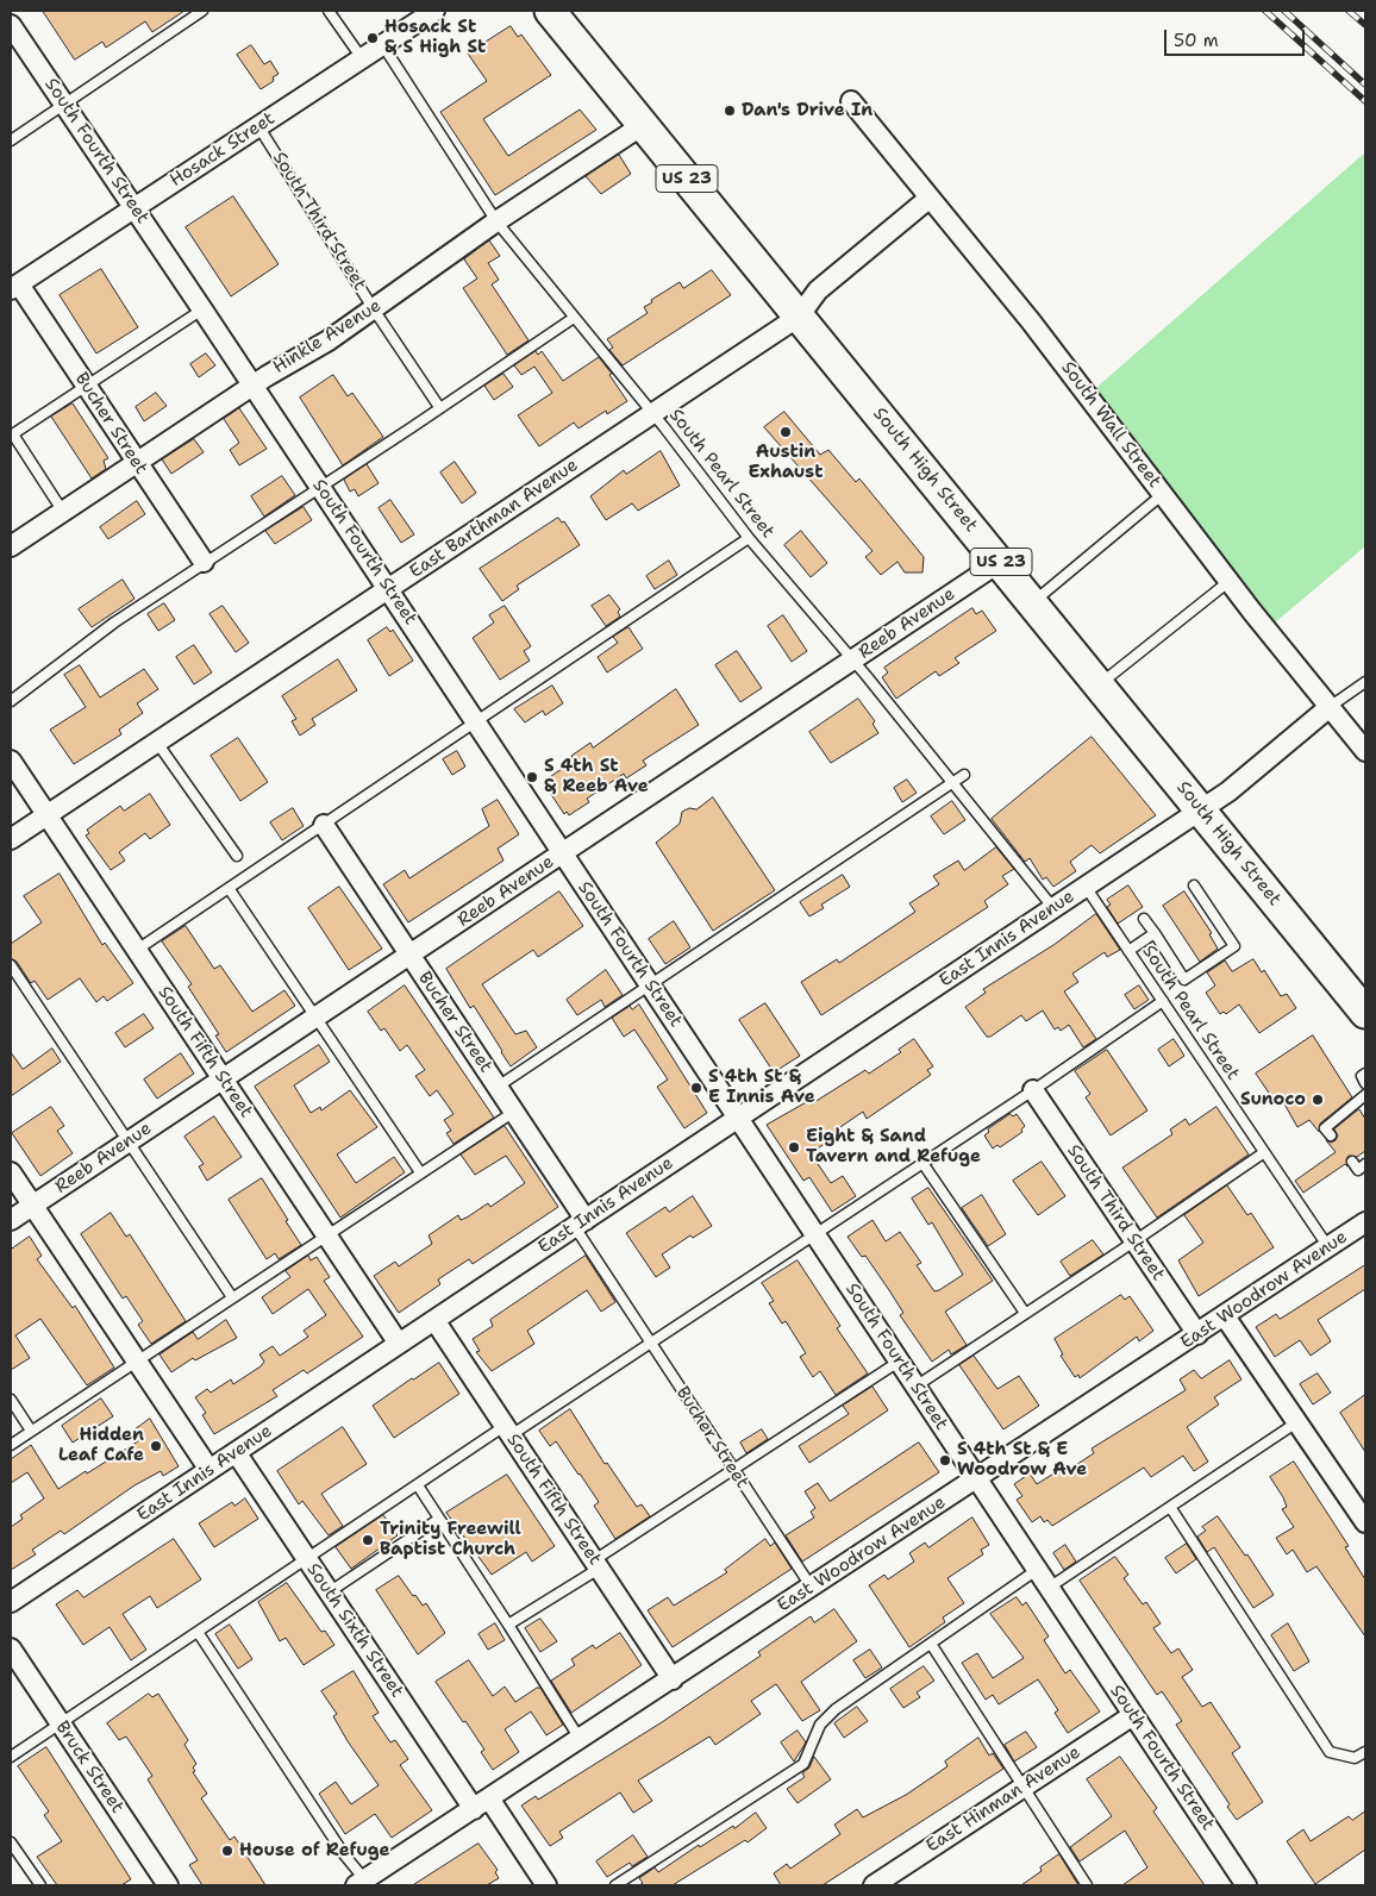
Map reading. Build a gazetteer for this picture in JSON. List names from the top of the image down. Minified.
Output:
{"streets":{"main road":["US 23","South High Street"],"street":["Hosack Street","South Fourth Street","South Third Street","Hinkle Avenue","Bucher Street","South Wall Street","East Barthman Avenue","Reeb Avenue","East Innis Avenue","South Fifth Street","East Woodrow Avenue","South Sixth Street","Bruck Street","East Hinman Avenue"],"lane":["South Pearl Street"]},"crossings":[["Hosack Street","South Fourth Street"],["Hosack Street","South Third Street"],["Hosack Street","Bucher Street"],["Hosack Street","South Pearl Street"],["South Fourth Street","Hinkle Avenue"],["South Fourth Street","East Barthman Avenue"],["South Fourth Street","Reeb Avenue"],["South Fourth Street","East Innis Avenue"],["South Fourth Street","East Woodrow Avenue"],["South Fourth Street","East Hinman Avenue"],["South Third Street","Hinkle Avenue"],["South Third Street","East Woodrow Avenue"],["Hinkle Avenue","Bucher Street"],["Hinkle Avenue","South High Street"],["Hinkle Avenue","South Pearl Street"],["Bucher Street","Reeb Avenue"],["Bucher Street","East Innis Avenue"],["Bucher Street","East Woodrow Avenue"],["South Wall Street","East Innis Avenue"],["South High Street","East Barthman Avenue"],["South High Street","Reeb Avenue"],["South High Street","East Innis Avenue"],["South Pearl Street","East Barthman Avenue"],["South Pearl Street","Reeb Avenue"],["South Pearl Street","East Innis Avenue"],["South Pearl Street","East Woodrow Avenue"],["East Barthman Avenue","South Fifth Street"],["Reeb Avenue","South Fifth Street"],["East Innis Avenue","South Fifth Street"],["East Innis Avenue","South Sixth Street"],["South Fifth Street","East Woodrow Avenue"],["East Woodrow Avenue","South Sixth Street"]],"places":["Hosack St & S High St","Dan's Drive In","Austin Exhaust","S 4th St & Reeb Ave","S 4th St & E Innis Ave","Sunoco","Eight & Sand Tavern and Refuge","Hidden Leaf Cafe","S 4th St & E Woodrow Ave","Trinity Freewill Baptist Church","House of Refuge"],"scale_bar":"50 m"}
